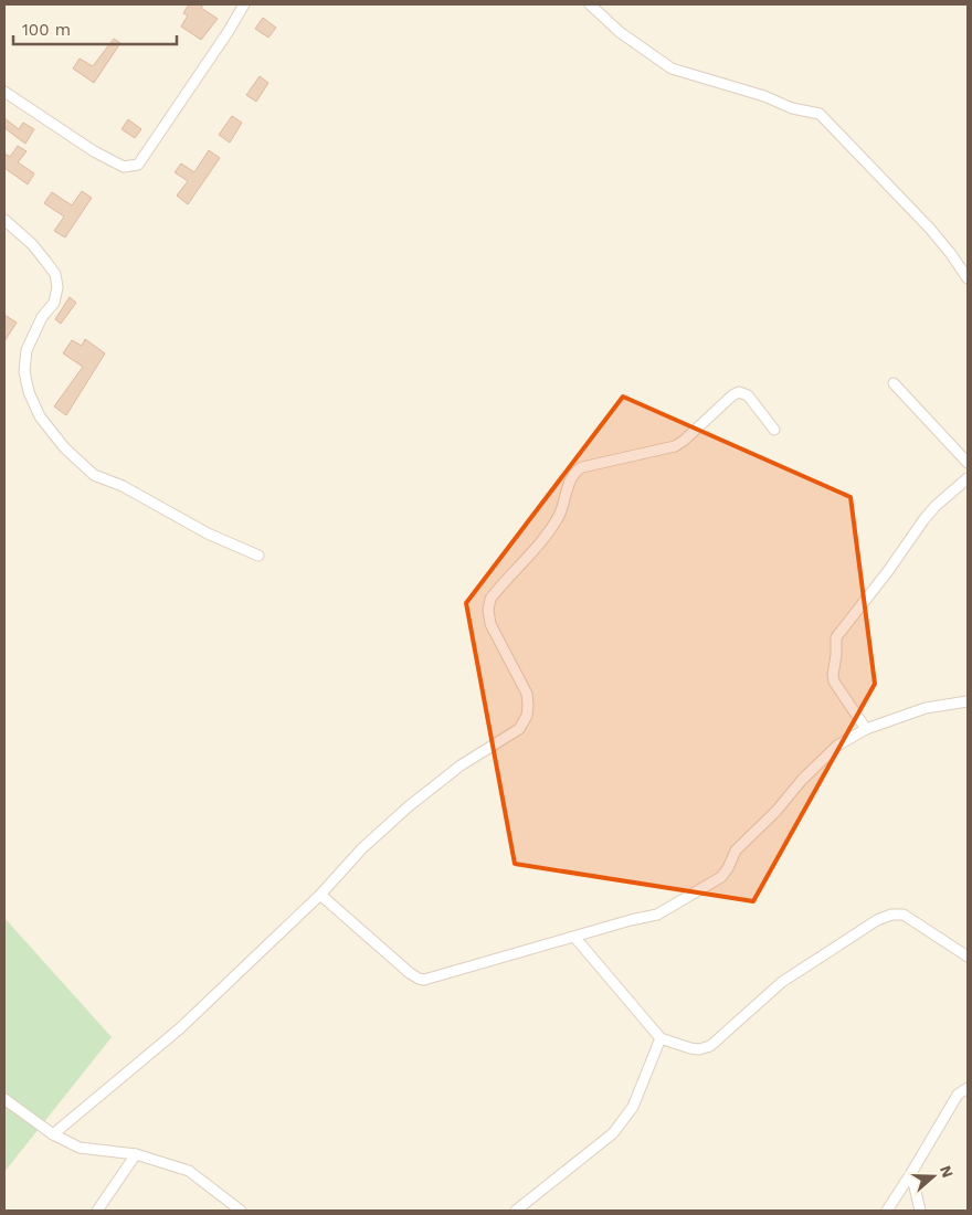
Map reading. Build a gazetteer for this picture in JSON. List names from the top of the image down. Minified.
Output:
{"scale_bar":"100 m","north":"right"}
